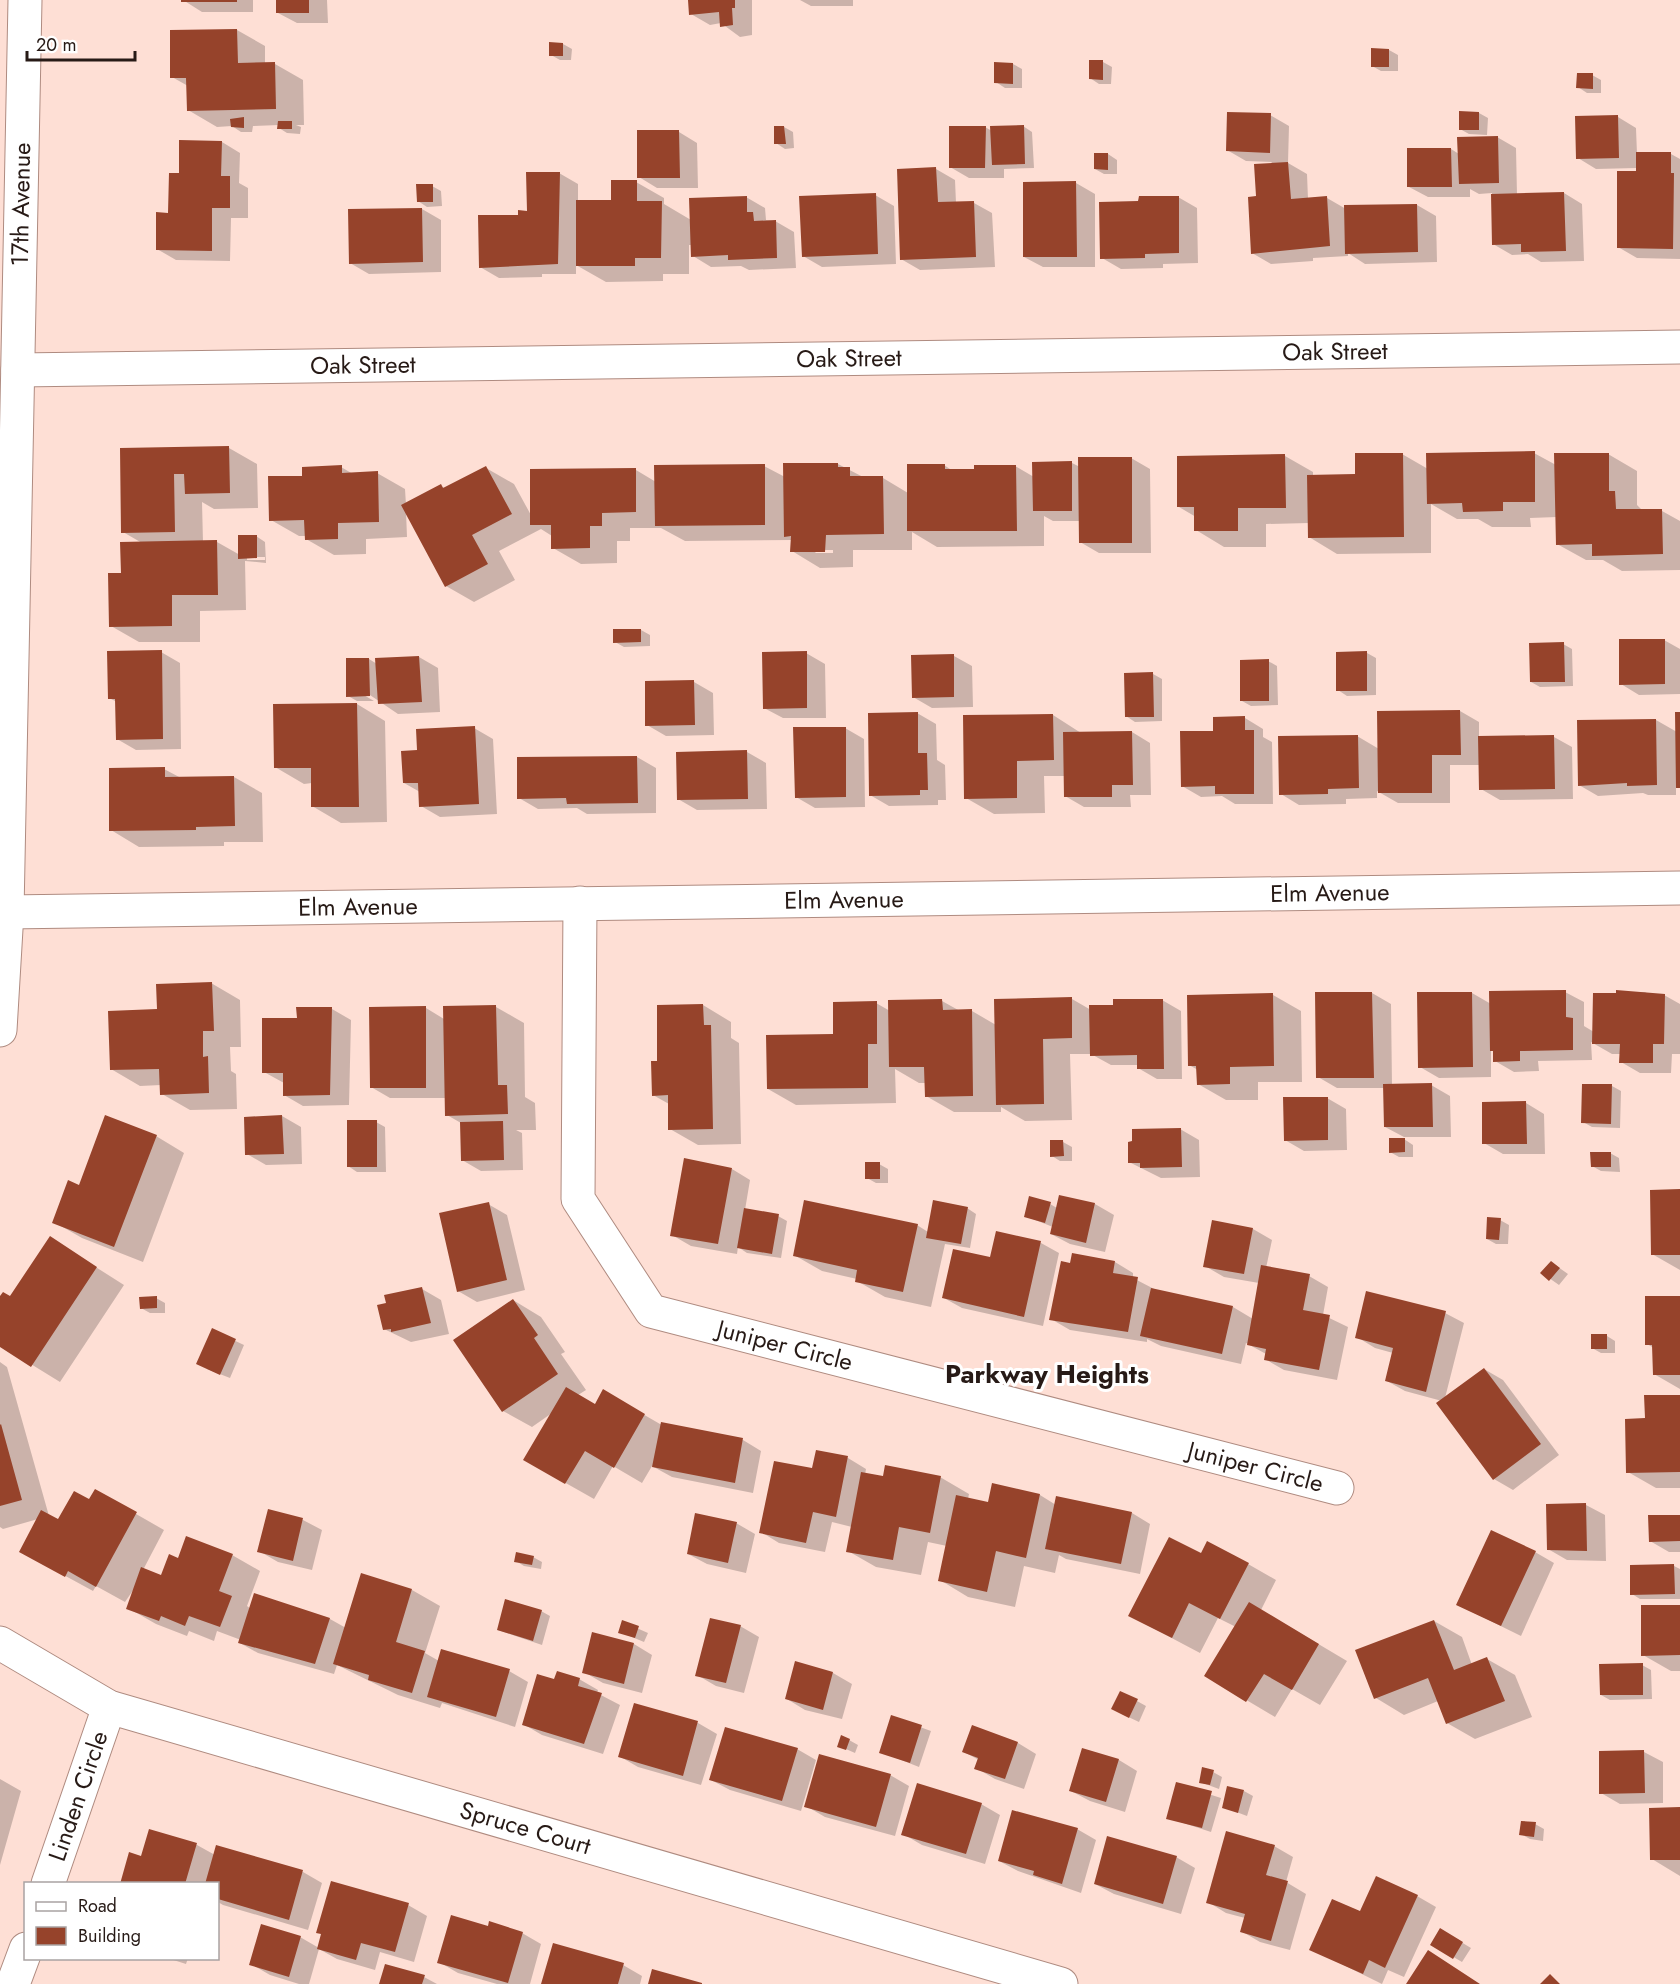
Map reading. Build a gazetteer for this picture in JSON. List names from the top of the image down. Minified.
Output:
{"streets":{"street":["17th Avenue","Oak Street","Elm Avenue","Juniper Circle","Linden Circle","Spruce Court"]},"crossings":[["17th Avenue","Oak Street"],["17th Avenue","Elm Avenue"],["Elm Avenue","Juniper Circle"],["Linden Circle","Spruce Court"]],"districts":["Parkway Heights"],"legend":["Road","Building"],"scale_bar":"20 m"}
